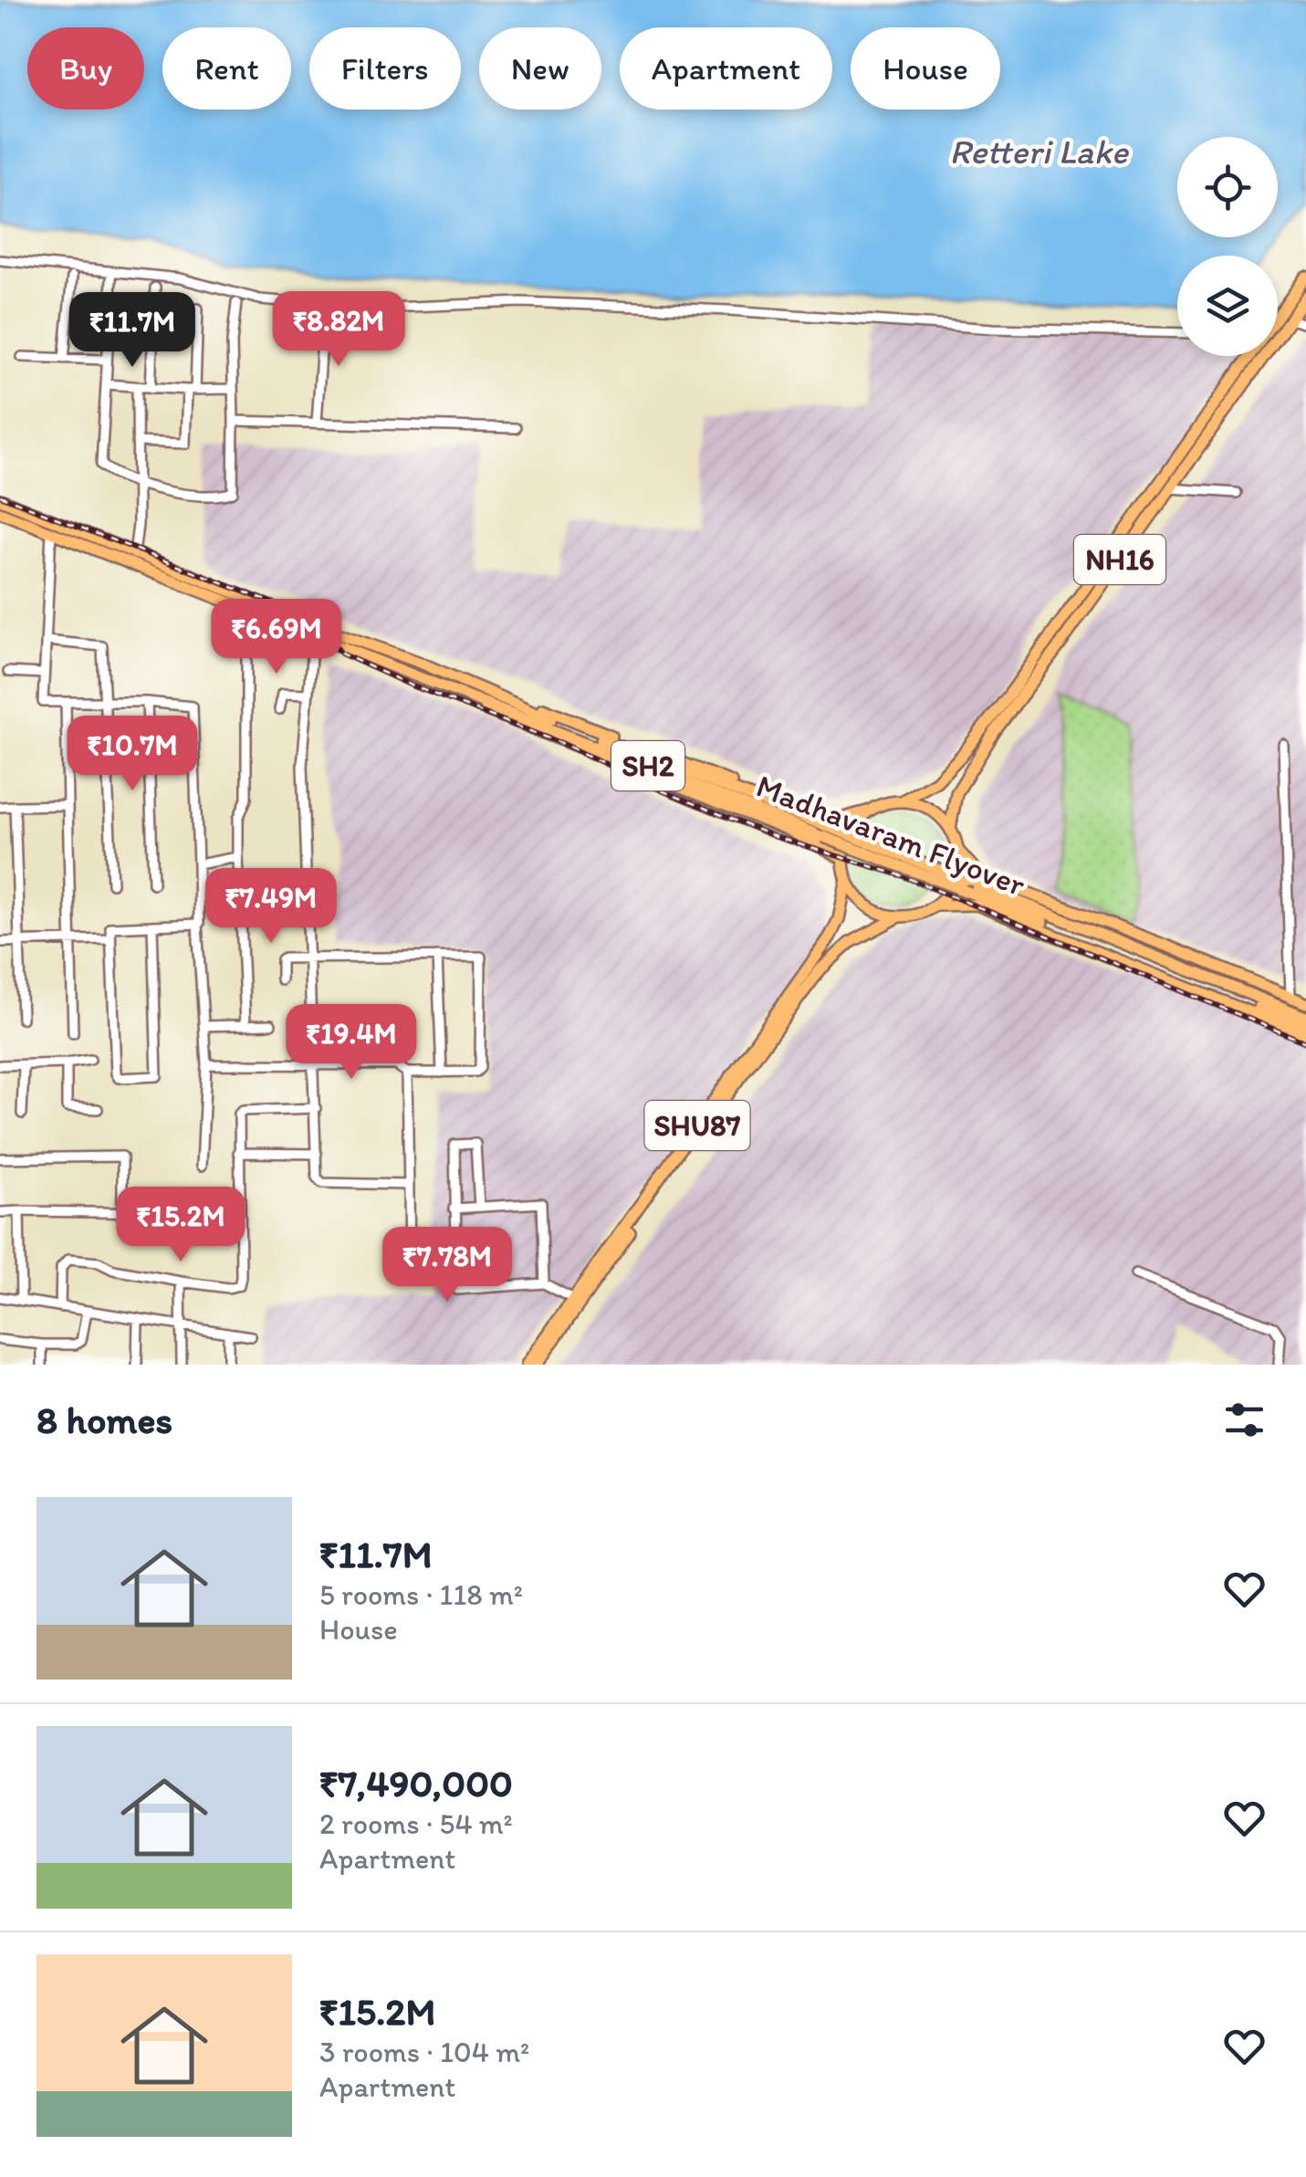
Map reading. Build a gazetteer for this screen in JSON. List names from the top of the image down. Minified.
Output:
{"streets":{"main road":["NH16","SH2","Madhavaram Flyover","SHU87"]},"crossings":[["NH16","SHU87"],["SH2","Madhavaram Flyover"]],"water":["Retteri Lake"],"page":{"chip":["Buy","Rent","Filters","New","Apartment","House"],"price":["₹8.82M","₹11.7M","₹6.69M","₹10.7M","₹7.49M","₹19.4M","₹15.2M","₹7.78M"],"heading":"8 homes","list":[{"name":"₹11.7M","note":"5 rooms · 118 m² · House"},{"name":"₹7,490,000","note":"2 rooms · 54 m² · Apartment"},{"name":"₹15.2M","note":"3 rooms · 104 m² · Apartment"}]}}
